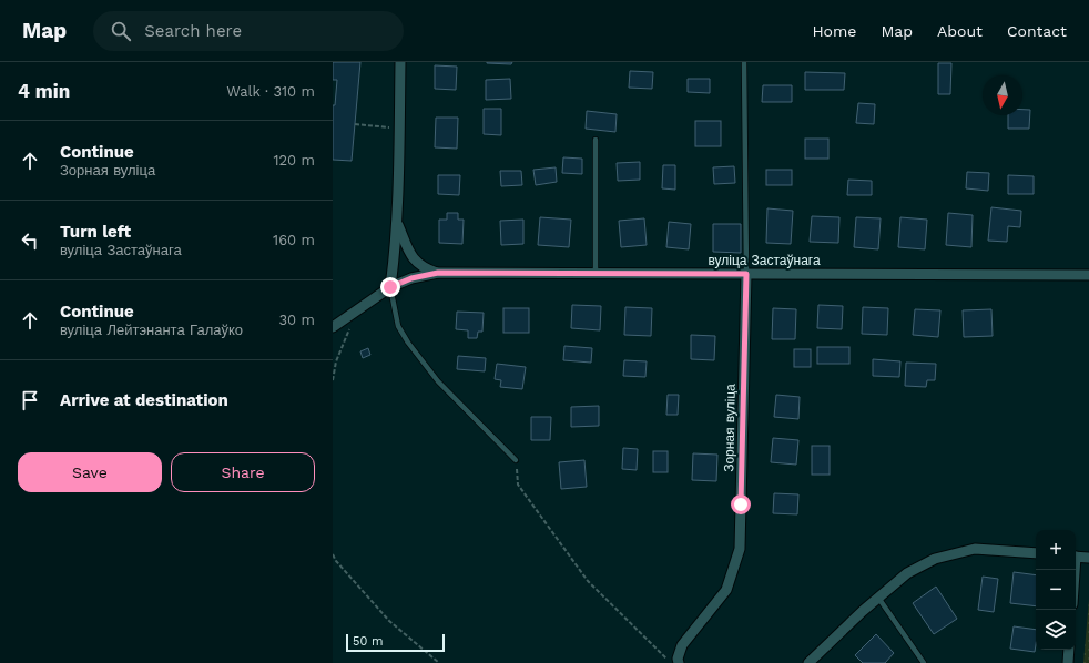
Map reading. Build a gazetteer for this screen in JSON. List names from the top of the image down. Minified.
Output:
{"streets":{"street":["вуліца Застаўнага","Зорная вуліца"]},"crossings":[["вуліца Застаўнага","Зорная вуліца"]],"scale_bar":"50 m","north":"bottom","page":{"header":"Map","search":"Search here","nav":["Home","Map","About","Contact"],"heading":["4 min","Walk · 310 m"],"list":[["Continue","Зорная вуліца","120 m"],["Turn left","вуліца Застаўнага","160 m"],["Continue","вуліца Лейтэнанта Галаўко","30 m"],"Arrive at destination"],"buttons":["Save","Share"],"map_buttons":["+","−"],"scale":"50 m"}}
